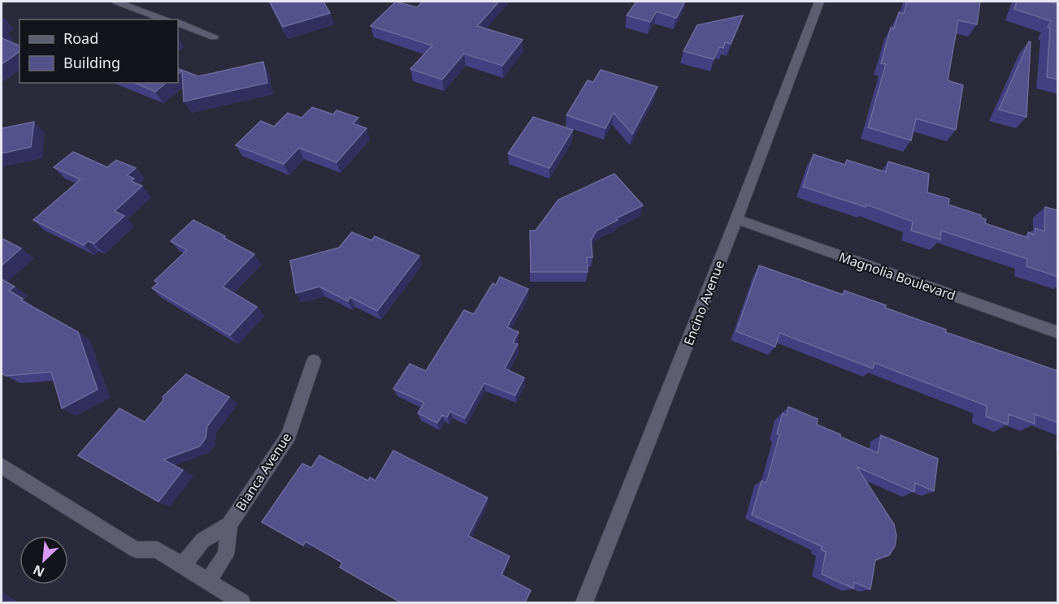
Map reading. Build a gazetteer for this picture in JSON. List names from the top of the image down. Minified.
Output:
{"streets":{"street":["Magnolia Boulevard","Encino Avenue","Bianca Avenue"]},"crossings":[["Magnolia Boulevard","Encino Avenue"]],"legend":["Road","Building"],"north":"bottom left"}
